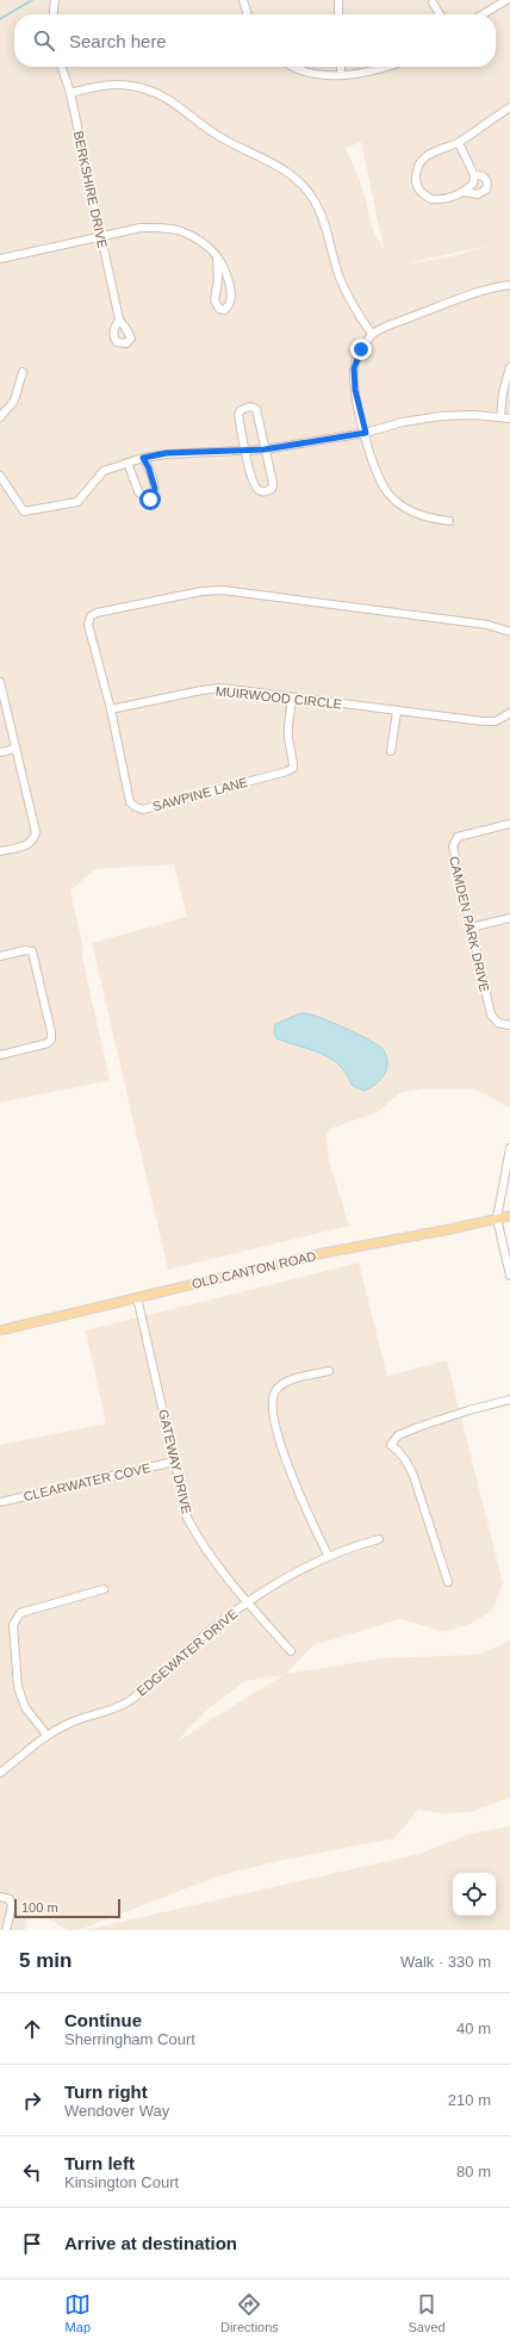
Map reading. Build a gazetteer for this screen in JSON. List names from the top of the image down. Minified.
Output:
{"streets":{"main road":["OLD CANTON ROAD"],"street":["BERKSHIRE DRIVE","MUIRWOOD CIRCLE","SAWPINE LANE","CAMDEN PARK DRIVE","GATEWAY DRIVE","CLEARWATER COVE","EDGEWATER DRIVE"]},"crossings":[["MUIRWOOD CIRCLE","SAWPINE LANE"],["OLD CANTON ROAD","GATEWAY DRIVE"],["GATEWAY DRIVE","CLEARWATER COVE"],["GATEWAY DRIVE","EDGEWATER DRIVE"]],"scale_bar":"100 m","page":{"search":"Search here","scale":"100 m","heading":["5 min","Walk · 330 m"],"list":[["Continue","Sherringham Court","40 m"],["Turn right","Wendover Way","210 m"],["Turn left","Kinsington Court","80 m"],"Arrive at destination"],"nav":["Map","Directions","Saved"]}}
